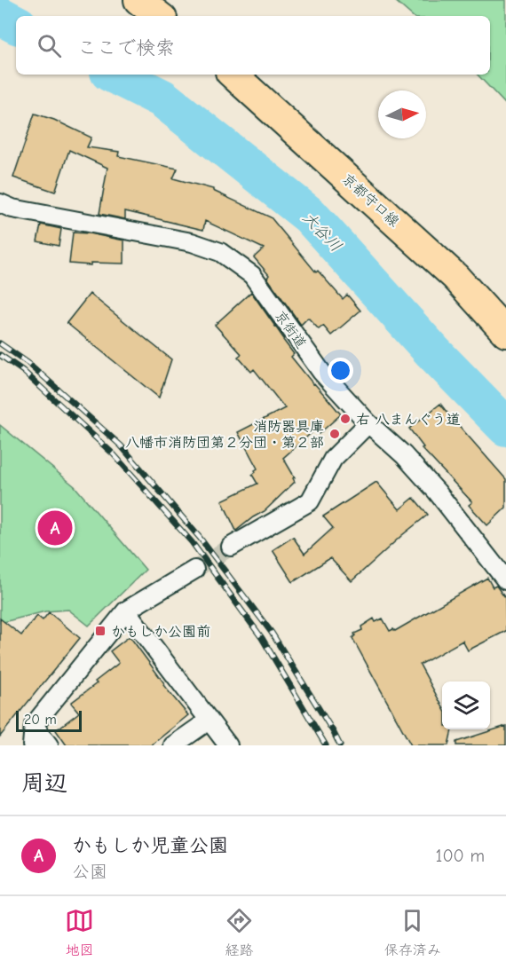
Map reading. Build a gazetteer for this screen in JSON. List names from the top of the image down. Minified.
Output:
{"streets":{"main road":["京都守口線"],"street":["京街道"]},"water":["大谷川"],"places":{"other":["右 八まんぐう道","消防器具庫 八幡市消防団第２分団・第２部"],"transit":["かもしか公園前"]},"scale_bar":"20 m","north":"right","page":{"search":"ここで検索","pins":"A","scale":"20 m","heading":"周辺","list":[{"mark":"A","name":"かもしか児童公園","note":"公園","value":"100 m"}],"nav":["地図","経路","保存済み"]}}
